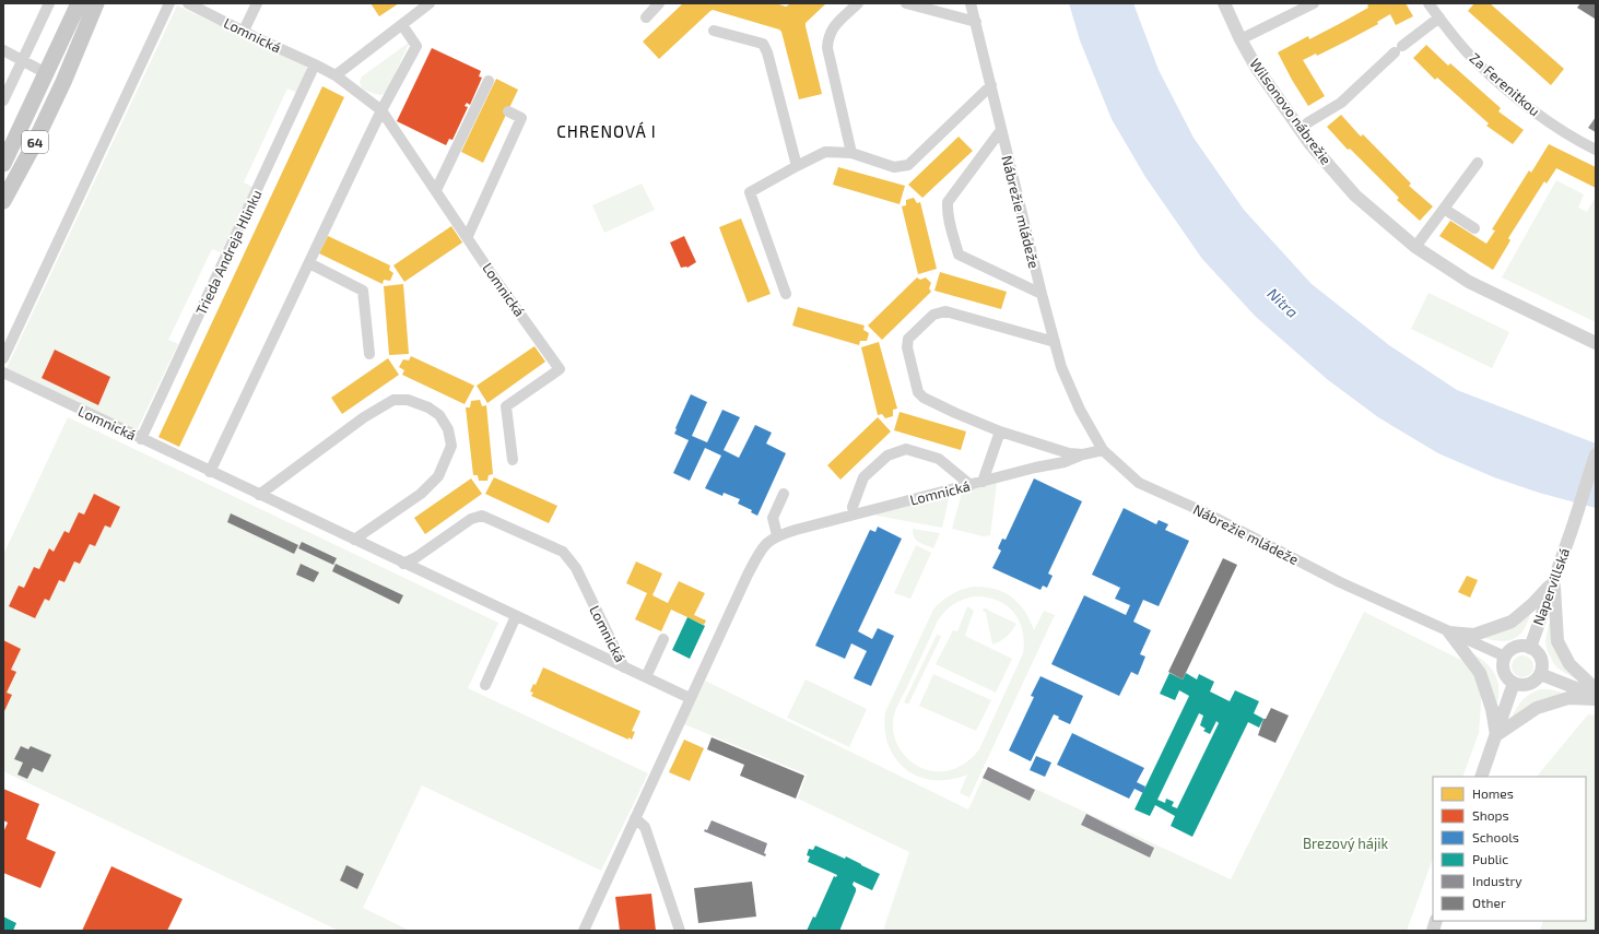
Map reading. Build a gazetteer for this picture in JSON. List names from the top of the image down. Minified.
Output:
{"streets":{"main road":["64"],"street":["Lomnická","Za Ferenitkou","Wilsonovo nábrežie","Nábrežie mládeže","Trieda Andreja Hlinku","Napervillská"]},"crossings":[["Lomnická","Nábrežie mládeže"],["Lomnická","Trieda Andreja Hlinku"],["Nábrežie mládeže","Napervillská"]],"districts":["CHRENOVÁ I"],"water":["Nitra"],"parks":["Brezový hájik"],"legend":["Homes","Shops","Schools","Public","Industry","Other"]}
